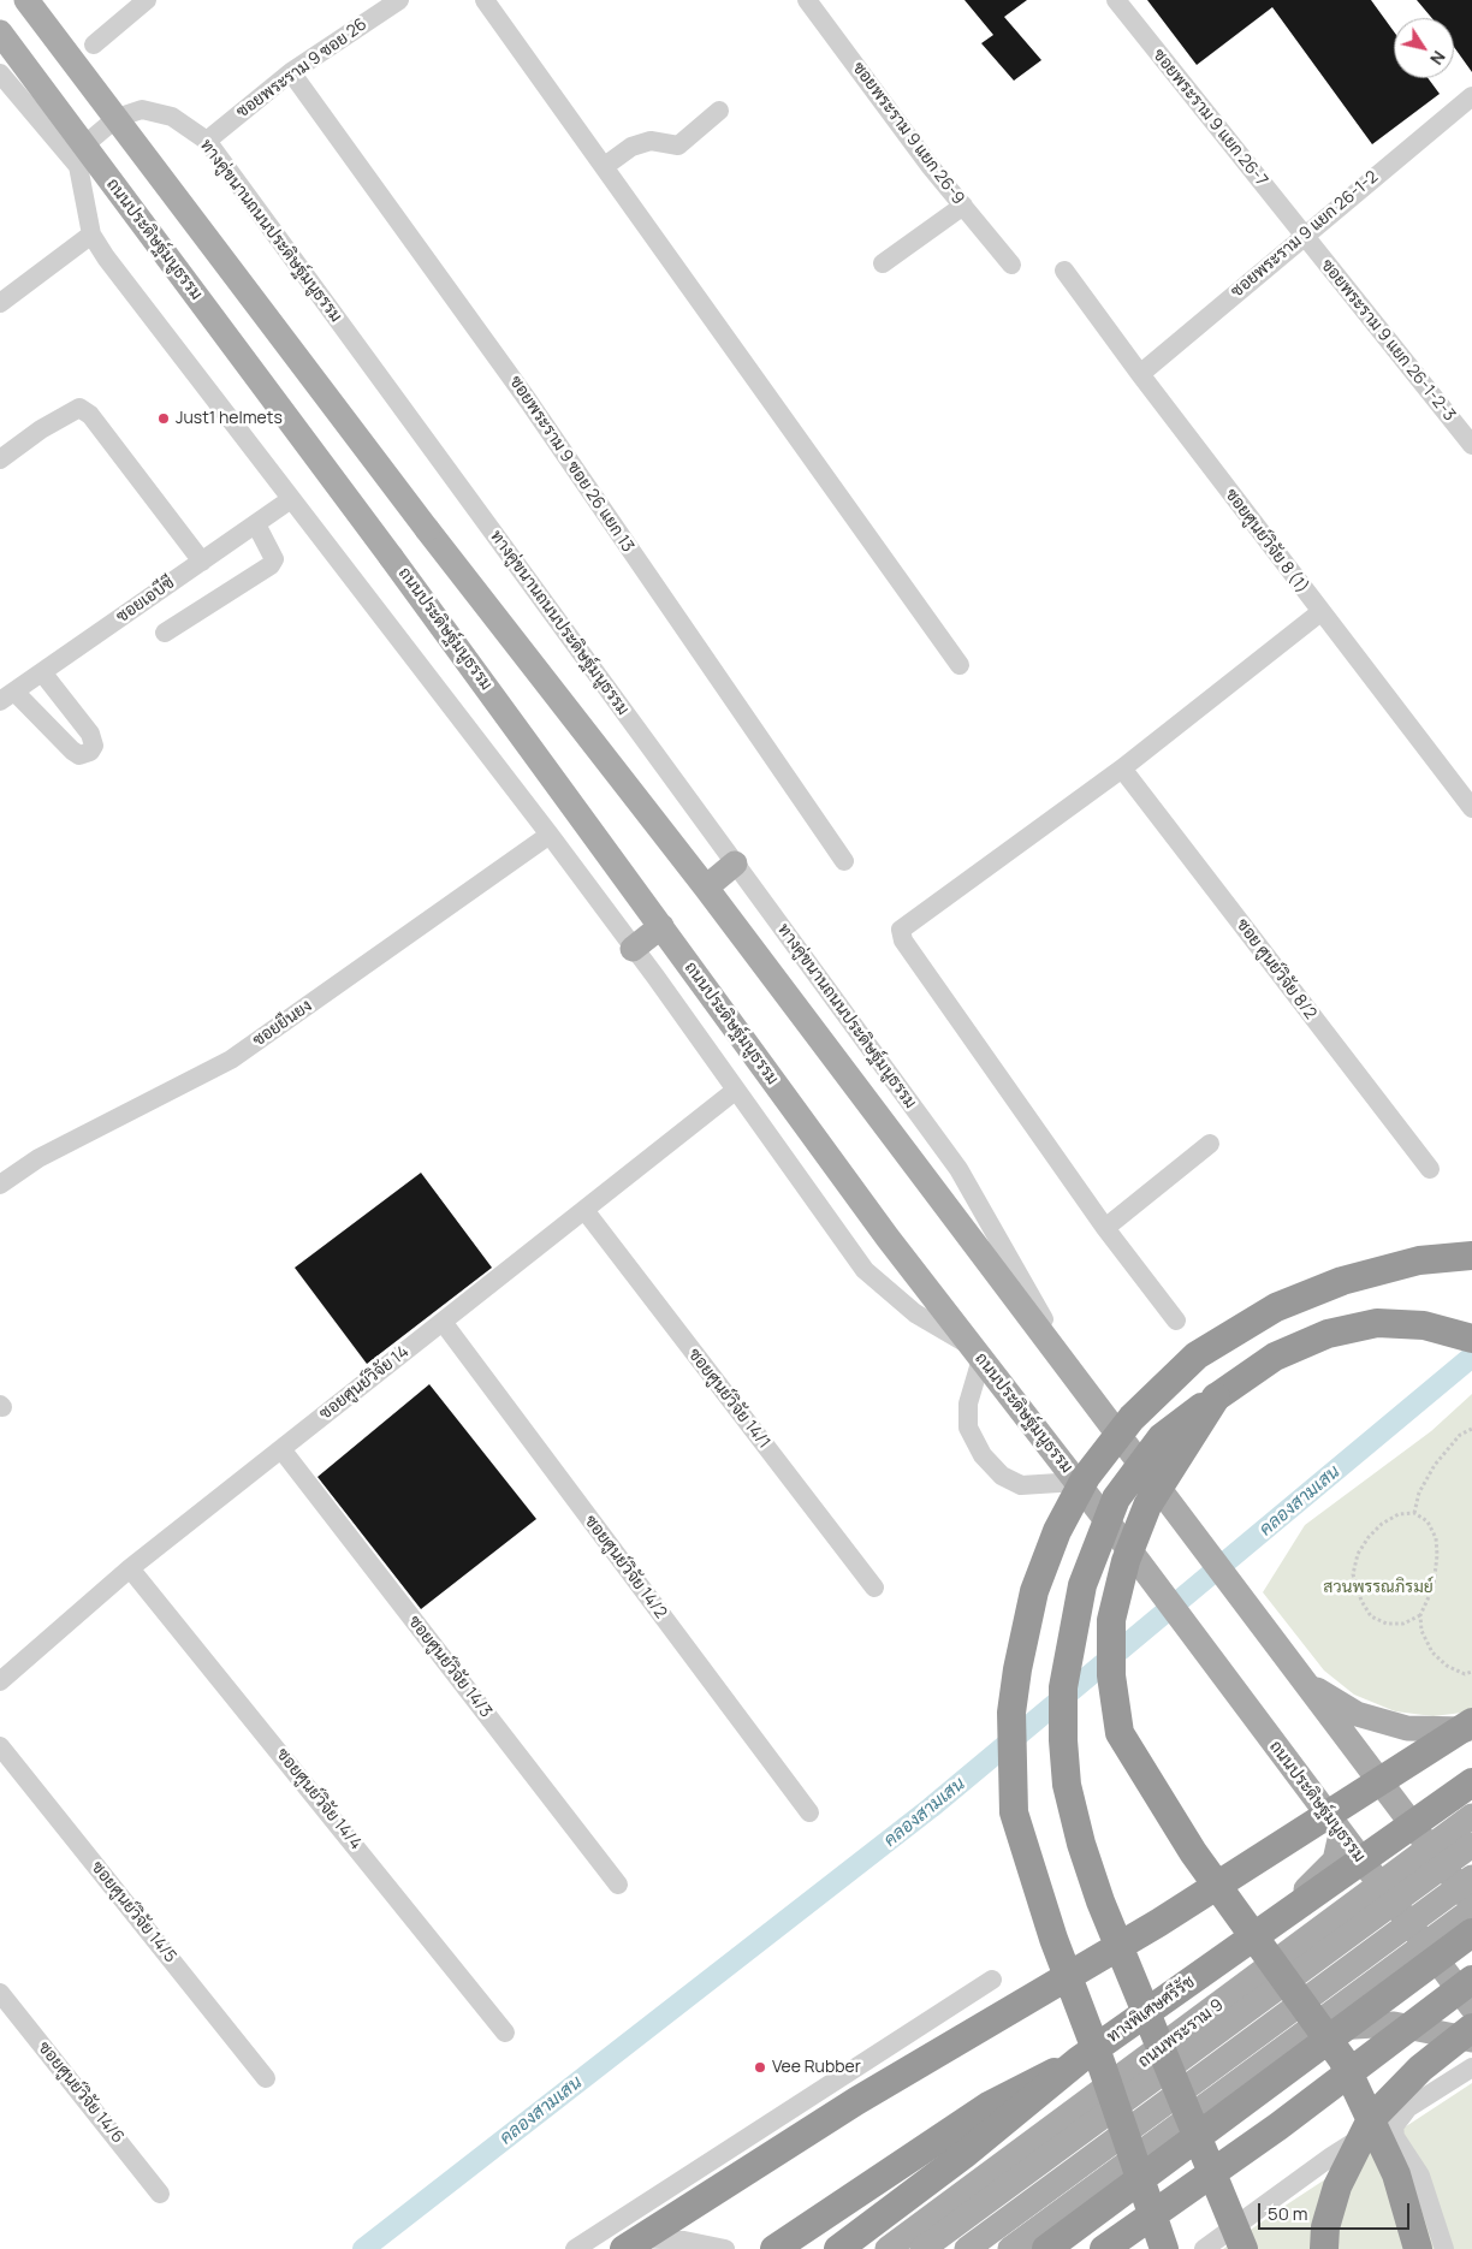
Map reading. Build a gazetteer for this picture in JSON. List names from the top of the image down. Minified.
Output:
{"streets":{"highway":["ทางพิเศษศรีรัช"],"main road":["ถนนประดิษฐ์มนูธรรม","ถนนพระราม 9"],"street":["ซอยพระราม 9 ซอย 26","ซอยพระราม 9 แยก 26-7","ซอยพระราม 9 แยก 26-9","ทางคู่ขนานถนนประดิษฐ์มนูธรรม","ซอยพระราม 9 แยก 26-1-2","ซอยพระราม 9 แยก 26-1-2-3","ซอยพระราม 9 ซอย 26 แยก 13","ซอยศูนย์วิจัย 8 (1)","ซอยเอบีซี","ซอย ศูนย์วิจัย 8/2","ซอยยืนยง","ซอยศูนย์วิจัย 14","ซอยศูนย์วิจัย 14/1","ซอยศูนย์วิจัย 14/2","ซอยศูนย์วิจัย 14/3","ซอยศูนย์วิจัย 14/4","ซอยศูนย์วิจัย 14/5","ซอยศูนย์วิจัย 14/6"]},"crossings":[["ซอยพระราม 9 ซอย 26","ทางคู่ขนานถนนประดิษฐ์มนูธรรม"],["ซอยพระราม 9 ซอย 26","ซอยพระราม 9 ซอย 26 แยก 13"],["ซอยพระราม 9 แยก 26-7","ซอยพระราม 9 แยก 26-1-2"],["ซอยพระราม 9 แยก 26-7","ซอยพระราม 9 แยก 26-1-2-3"],["ซอยพระราม 9 แยก 26-1-2","ซอยพระราม 9 แยก 26-1-2-3"],["ซอยพระราม 9 แยก 26-1-2","ซอยศูนย์วิจัย 8 (1)"],["ถนนประดิษฐ์มนูธรรม","ถนนพระราม 9"],["ซอยศูนย์วิจัย 14","ซอยศูนย์วิจัย 14/1"],["ซอยศูนย์วิจัย 14","ซอยศูนย์วิจัย 14/2"],["ซอยศูนย์วิจัย 14","ซอยศูนย์วิจัย 14/3"],["ซอยศูนย์วิจัย 14","ซอยศูนย์วิจัย 14/4"]],"water":["คลองสามเสน"],"parks":["สวนพรรณภิรมย์"],"places":["Just1 helmets","Vee Rubber"],"scale_bar":"50 m","north":"bottom right"}
